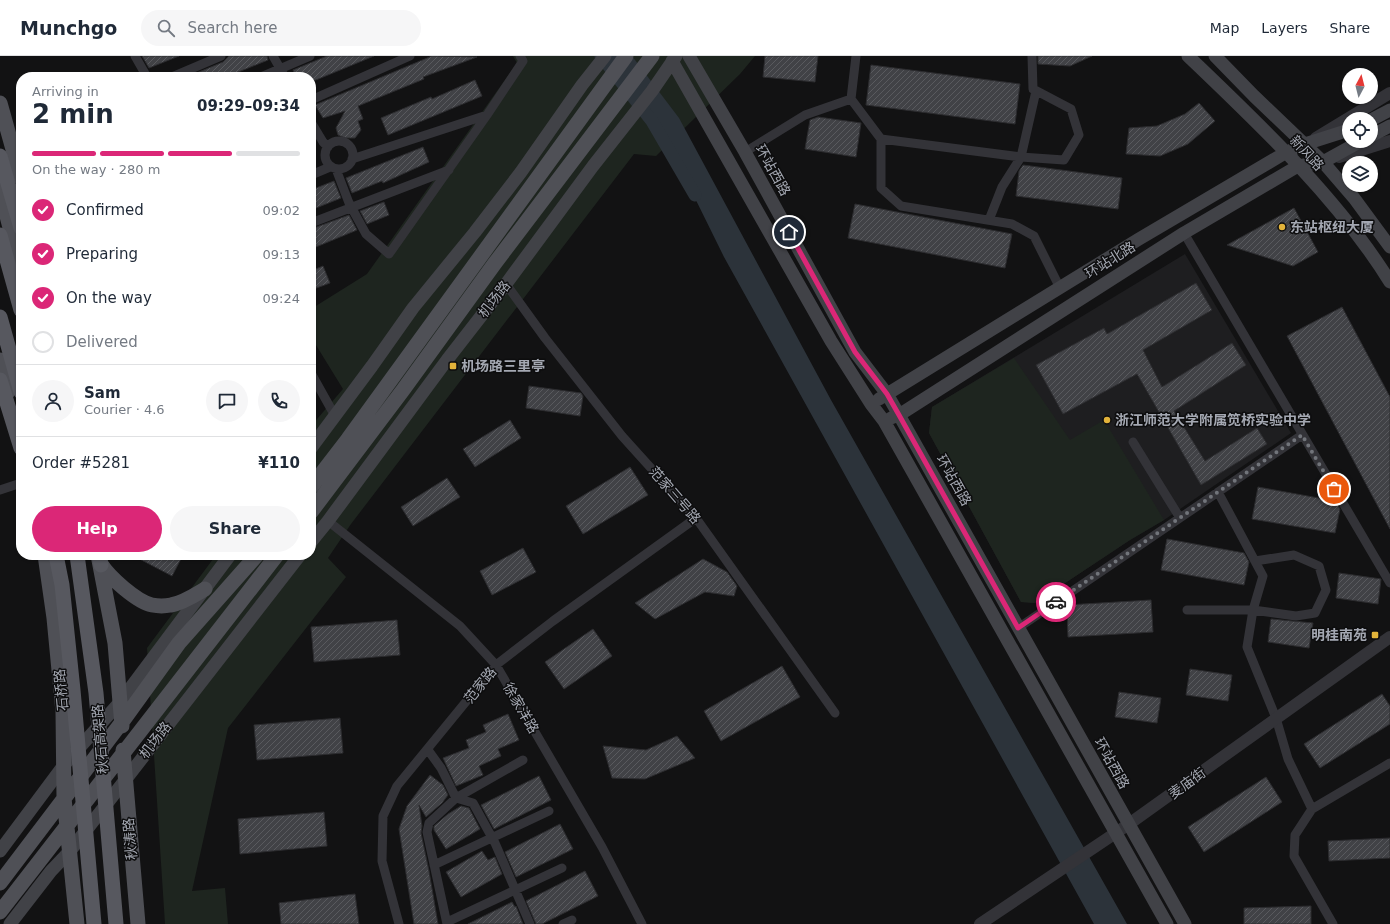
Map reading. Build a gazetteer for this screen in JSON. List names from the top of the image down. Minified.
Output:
{"streets":{"highway":["秋石高架路"],"main road":["新风路","环站西路","环站北路","机场路","石桥路","秋涛路"],"street":["范家三号路","范家路","徐家洋路","麦庙街"]},"crossings":[["新风路","环站北路"],["环站西路","环站北路"],["环站西路","麦庙街"],["机场路","范家三号路"],["机场路","石桥路"],["机场路","徐家洋路"],["机场路","秋涛路"],["范家三号路","范家路"],["范家路","徐家洋路"]],"places":{"other":["东站枢纽大厦","浙江师范大学附属笕桥实验中学"],"transit":["机场路三里亭","明桂南苑"]},"north":"top","page":{"header":"Munchgo","search":"Search here","nav":["Map","Layers","Share"],"heading":["2 min","Arriving in","09:29–09:34"],"panel":["Sam","Courier · 4.6","Order #5281","¥110"],"bar":"On the way · 280 m","list":[["Confirmed","09:02"],["Preparing","09:13"],["On the way","09:24"],"Delivered"],"buttons":["Help","Share"]}}
